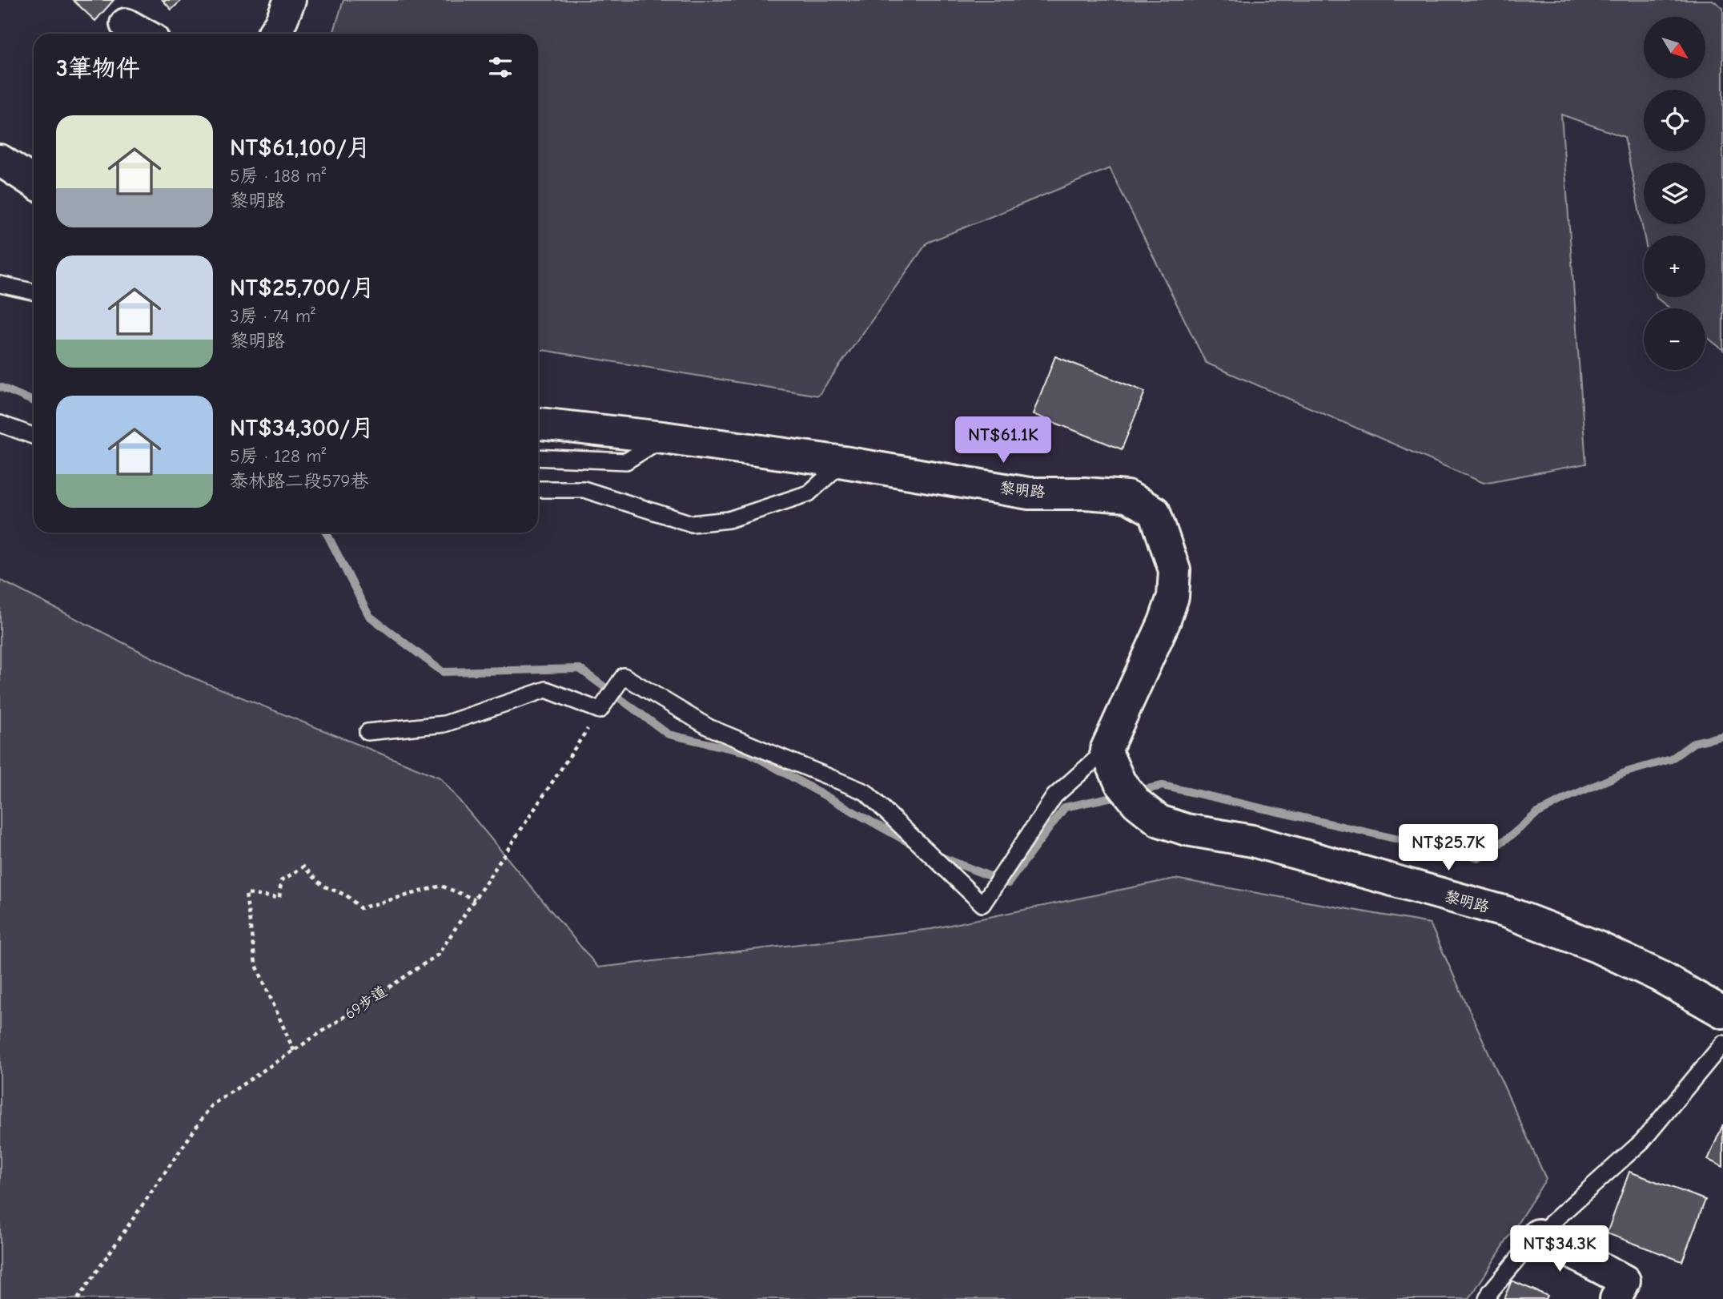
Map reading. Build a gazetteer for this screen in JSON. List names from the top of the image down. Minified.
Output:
{"streets":{"street":["黎明路"],"path":["69步道"]},"north":"bottom right","page":{"map_buttons":["+","−"],"heading":"3筆物件","list":[{"name":"NT$61,100/月","note":"5房 · 188 m² · 黎明路"},{"name":"NT$25,700/月","note":"3房 · 74 m² · 黎明路"},{"name":"NT$34,300/月","note":"5房 · 128 m² · 泰林路二段579巷"}],"price":["NT$61.1K","NT$25.7K","NT$34.3K"]}}
